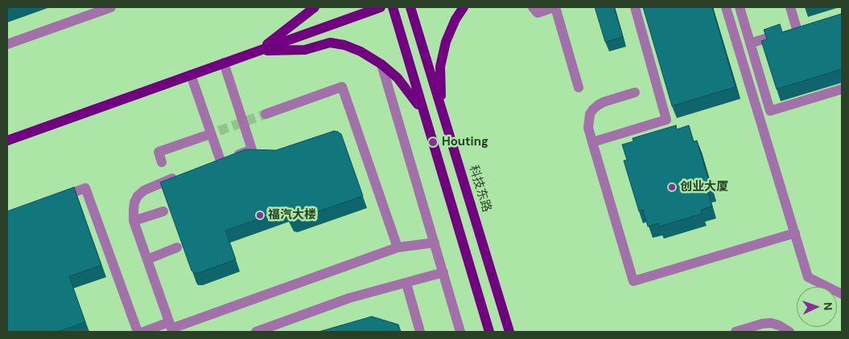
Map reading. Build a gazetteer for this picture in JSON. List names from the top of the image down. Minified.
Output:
{"streets":{"main road":["科技东路"]},"places":["Houting","创业大厦","福汽大楼"],"north":"right"}
